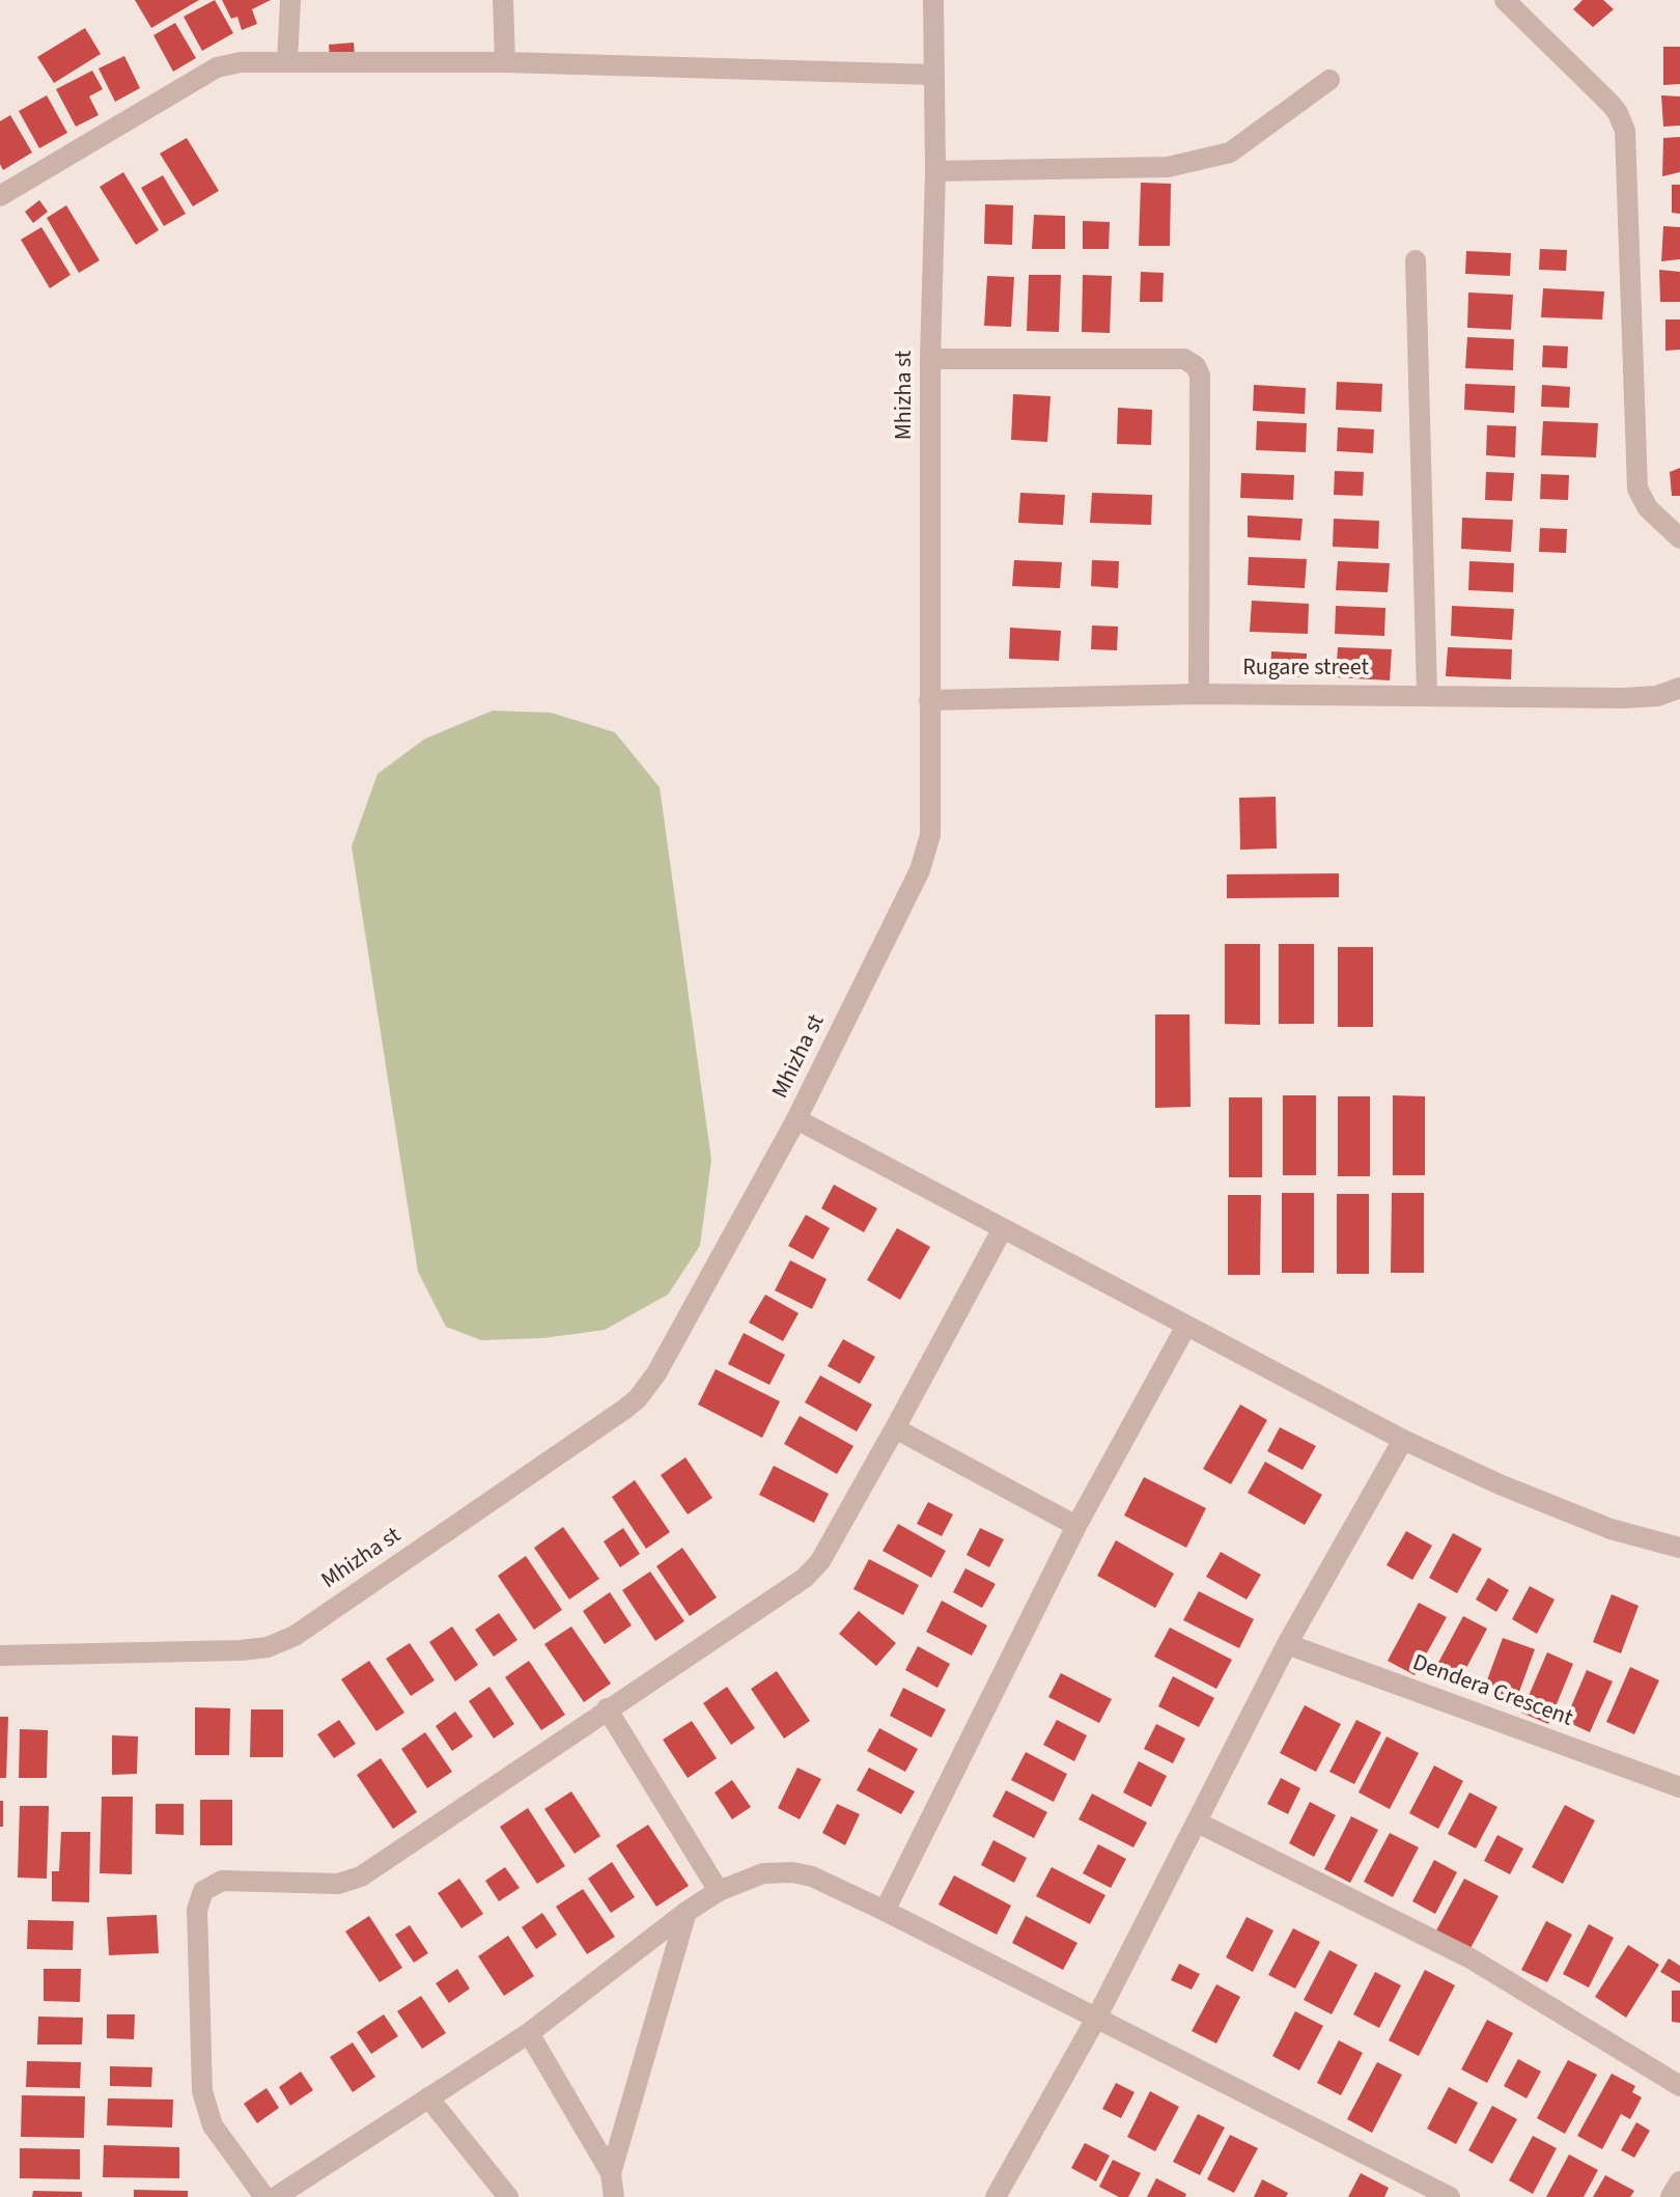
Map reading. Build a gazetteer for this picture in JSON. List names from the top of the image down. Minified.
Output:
{"streets":{"street":["Mhizha st","Rugare street","Dendera Crescent"]},"crossings":[["Mhizha st","Rugare street"]]}
